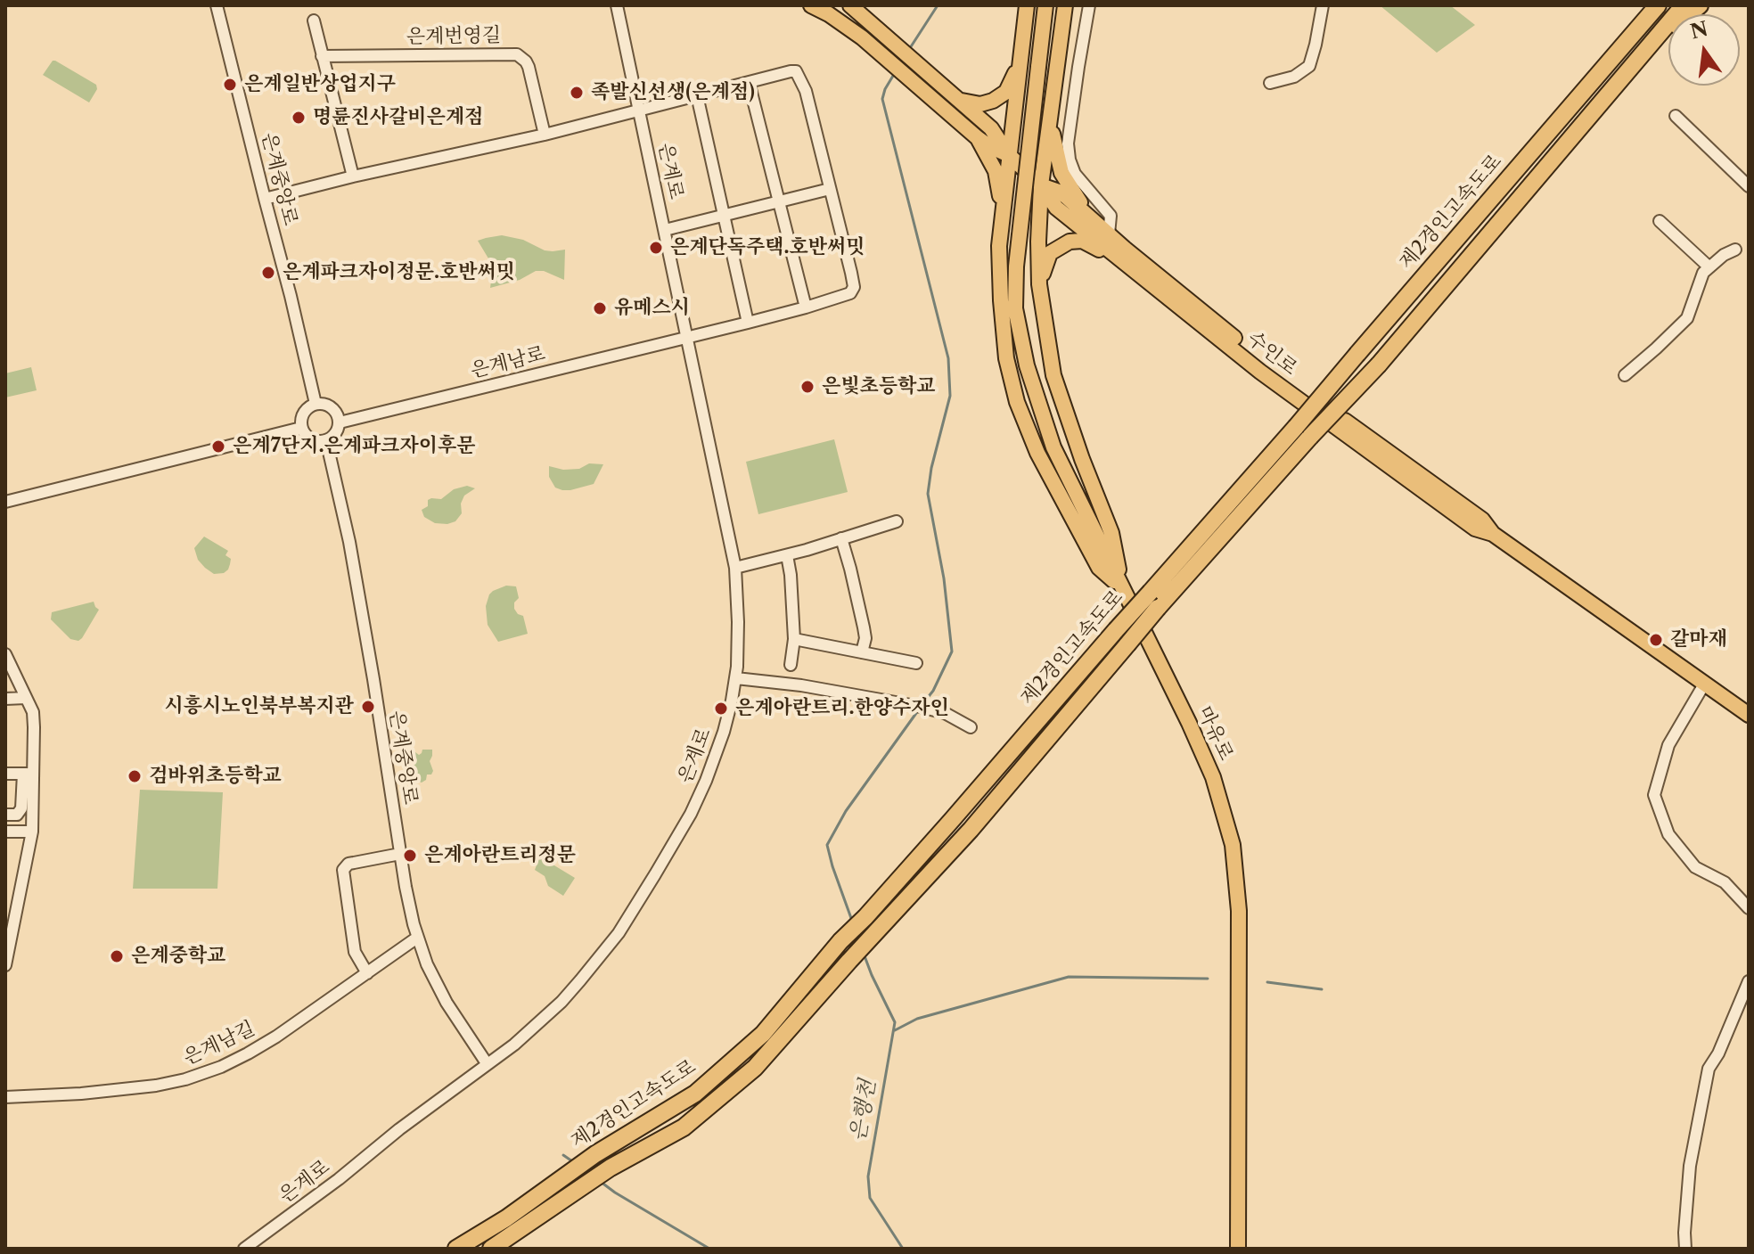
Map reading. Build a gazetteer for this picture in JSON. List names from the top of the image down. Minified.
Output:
{"streets":{"highway":["제2경인고속도로"],"main road":["수인로","마유로"],"street":["은계번영길","은계로","은계중앙로","은계남로","은계남길"]},"crossings":[["은계로","은계중앙로"],["은계로","은계남로"],["은계중앙로","은계남로"],["은계중앙로","은계남길"]],"water":["은행천"],"places":["은계일반상업지구","족발신선생(은계점)","명륜진사갈비은계점","은계단독주택.호반써밋","은계파크자이정문.호반써밋","유메스시","은빛초등학교","은계7단지.은계파크자이후문","갈마재","시흥시노인북부복지관","은계아란트리.한양수자인","검바위초등학교","은계아란트리정문","은계중학교"],"north":"top"}
